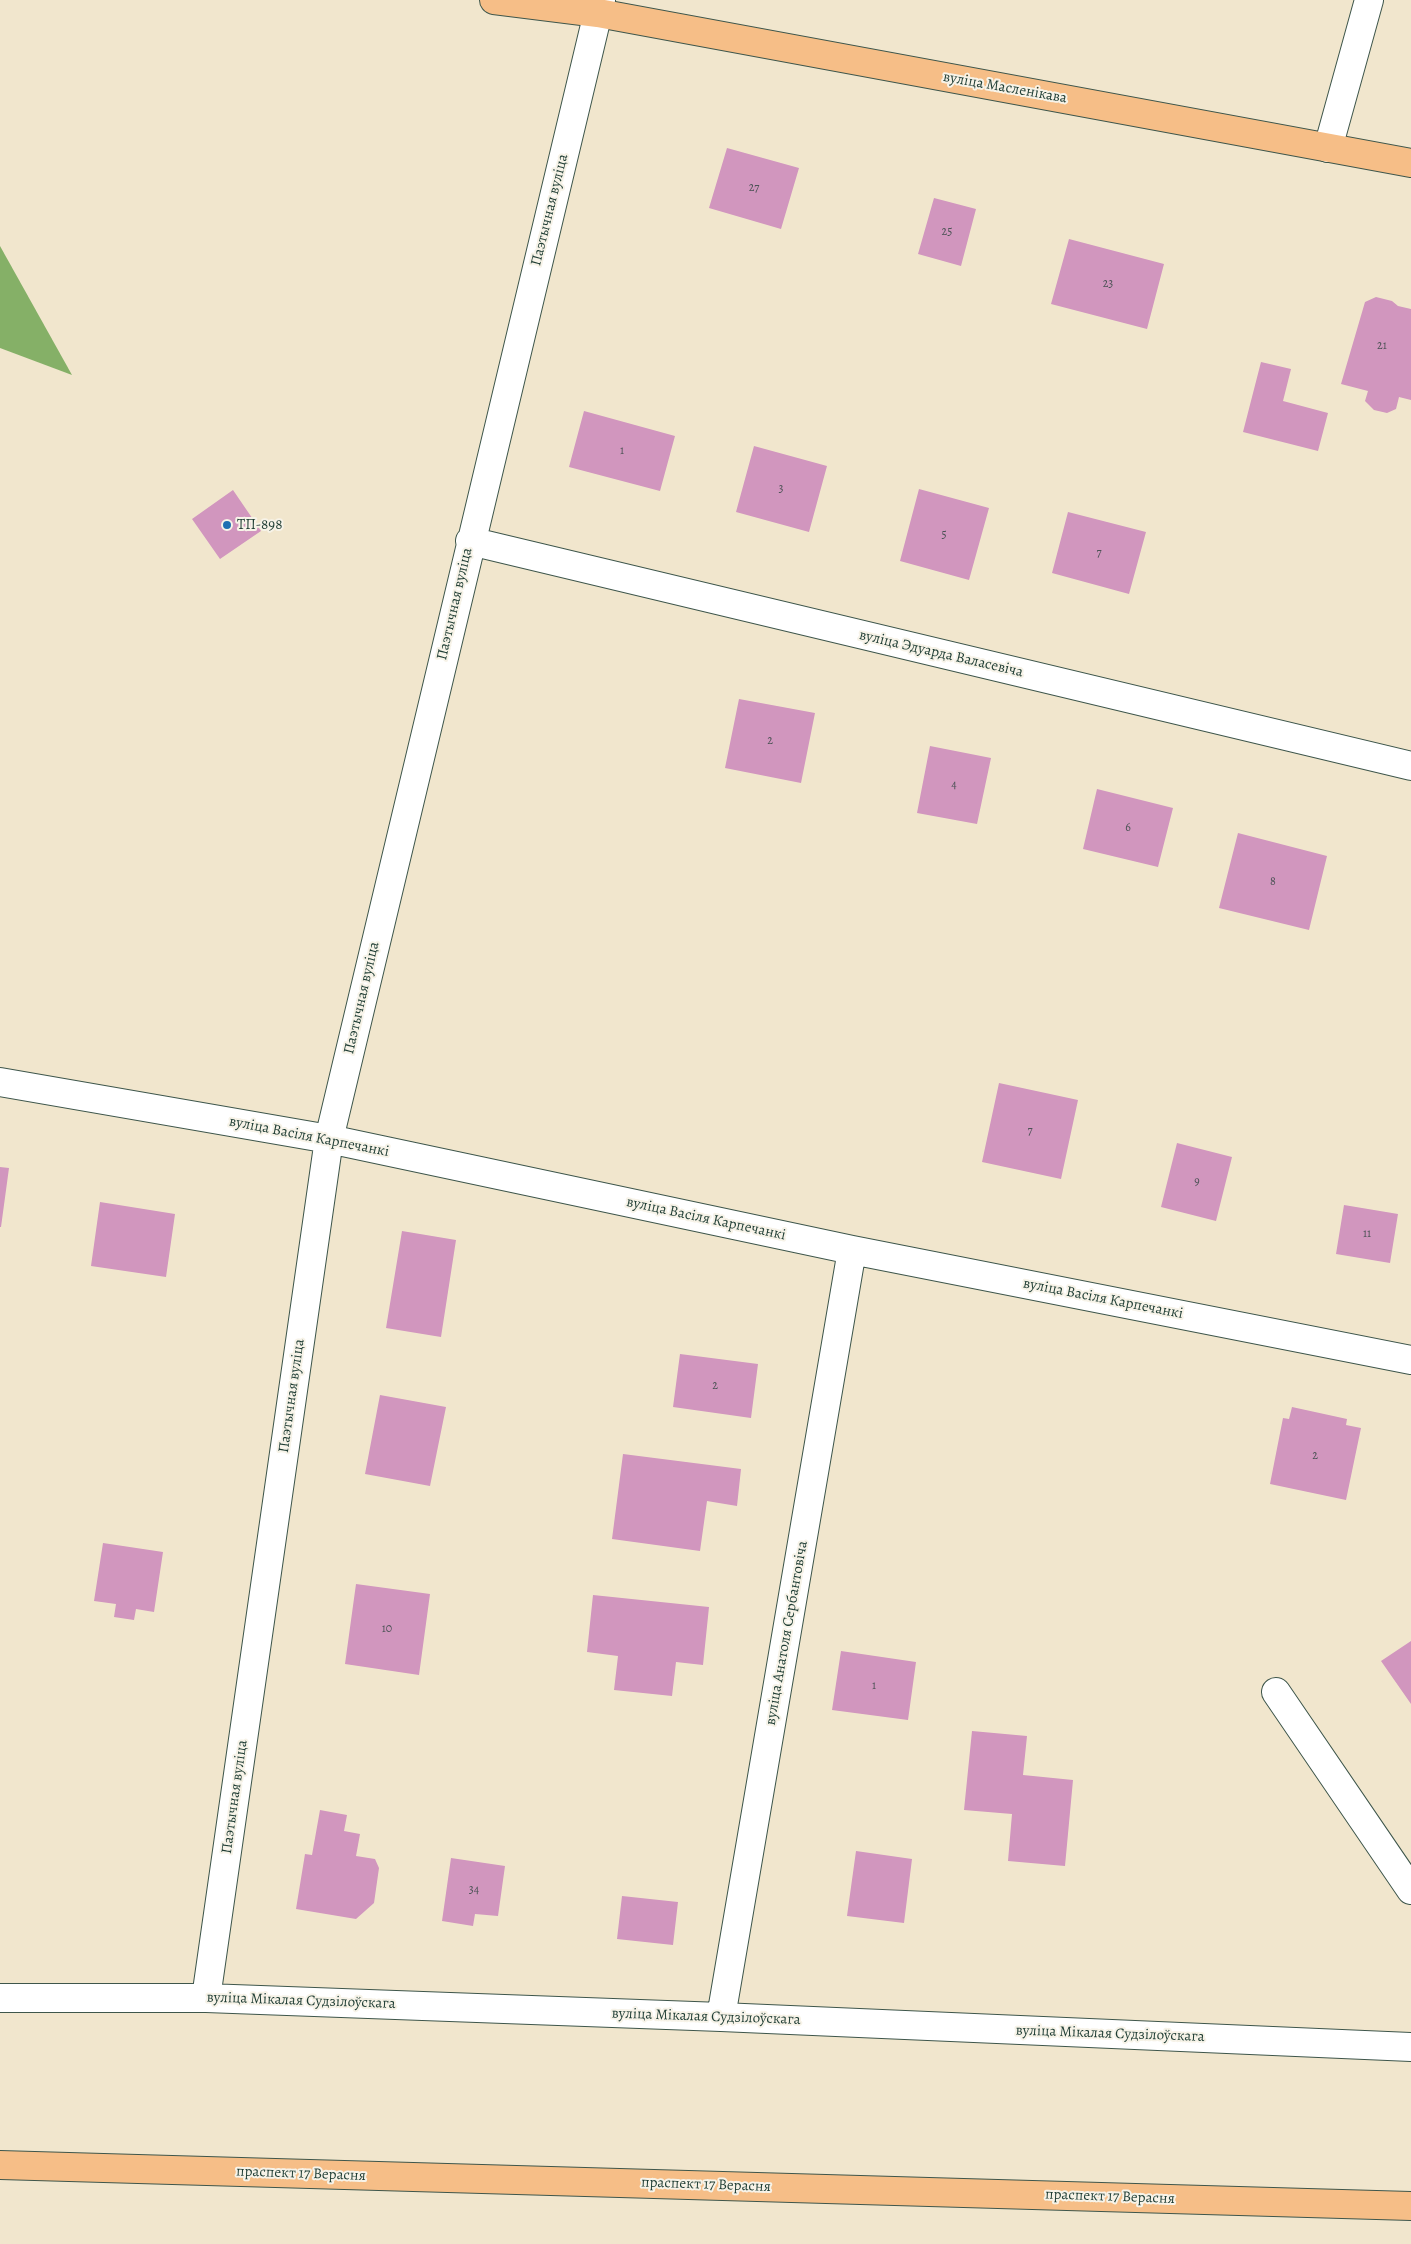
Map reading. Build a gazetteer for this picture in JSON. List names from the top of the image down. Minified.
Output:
{"streets":{"main road":["вуліца Масленікава","праспект 17 Верасня"],"street":["Паэтычная вуліца","вуліца Эдуарда Валасевіча","вуліца Васіля Карпечанкі","вуліца Анатоля Сербантовіча","вуліца Мікалая Судзілоўскага"]},"crossings":[["вуліца Масленікава","Паэтычная вуліца"],["Паэтычная вуліца","вуліца Эдуарда Валасевіча"],["Паэтычная вуліца","вуліца Васіля Карпечанкі"],["Паэтычная вуліца","вуліца Мікалая Судзілоўскага"],["вуліца Васіля Карпечанкі","вуліца Анатоля Сербантовіча"],["вуліца Анатоля Сербантовіча","вуліца Мікалая Судзілоўскага"]],"places":["ТП-898"],"house_numbers":["27","25","23","21","1","3","5","7","2","4","6","8","7","9","11","2","2","10","1","34"]}
